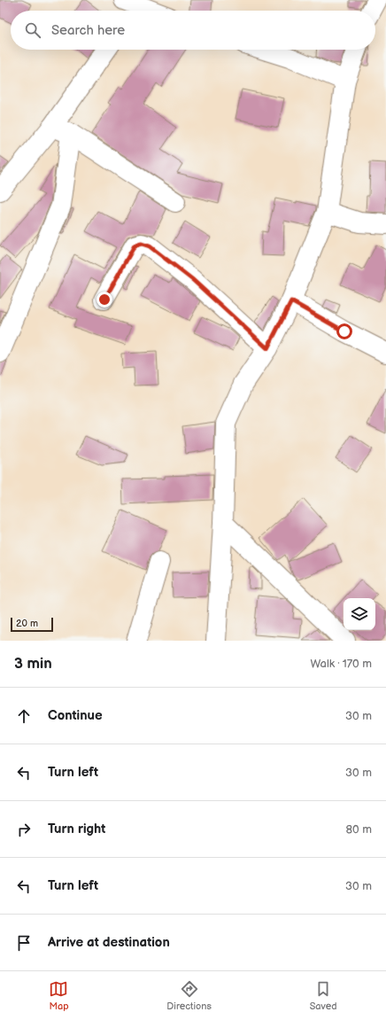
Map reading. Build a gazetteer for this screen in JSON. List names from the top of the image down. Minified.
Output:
{"scale_bar":"20 m","page":{"search":"Search here","scale":"20 m","heading":["3 min","Walk · 170 m"],"list":[["Continue","30 m"],["Turn left","30 m"],["Turn right","80 m"],["Turn left","30 m"],"Arrive at destination"],"nav":["Map","Directions","Saved"]}}
